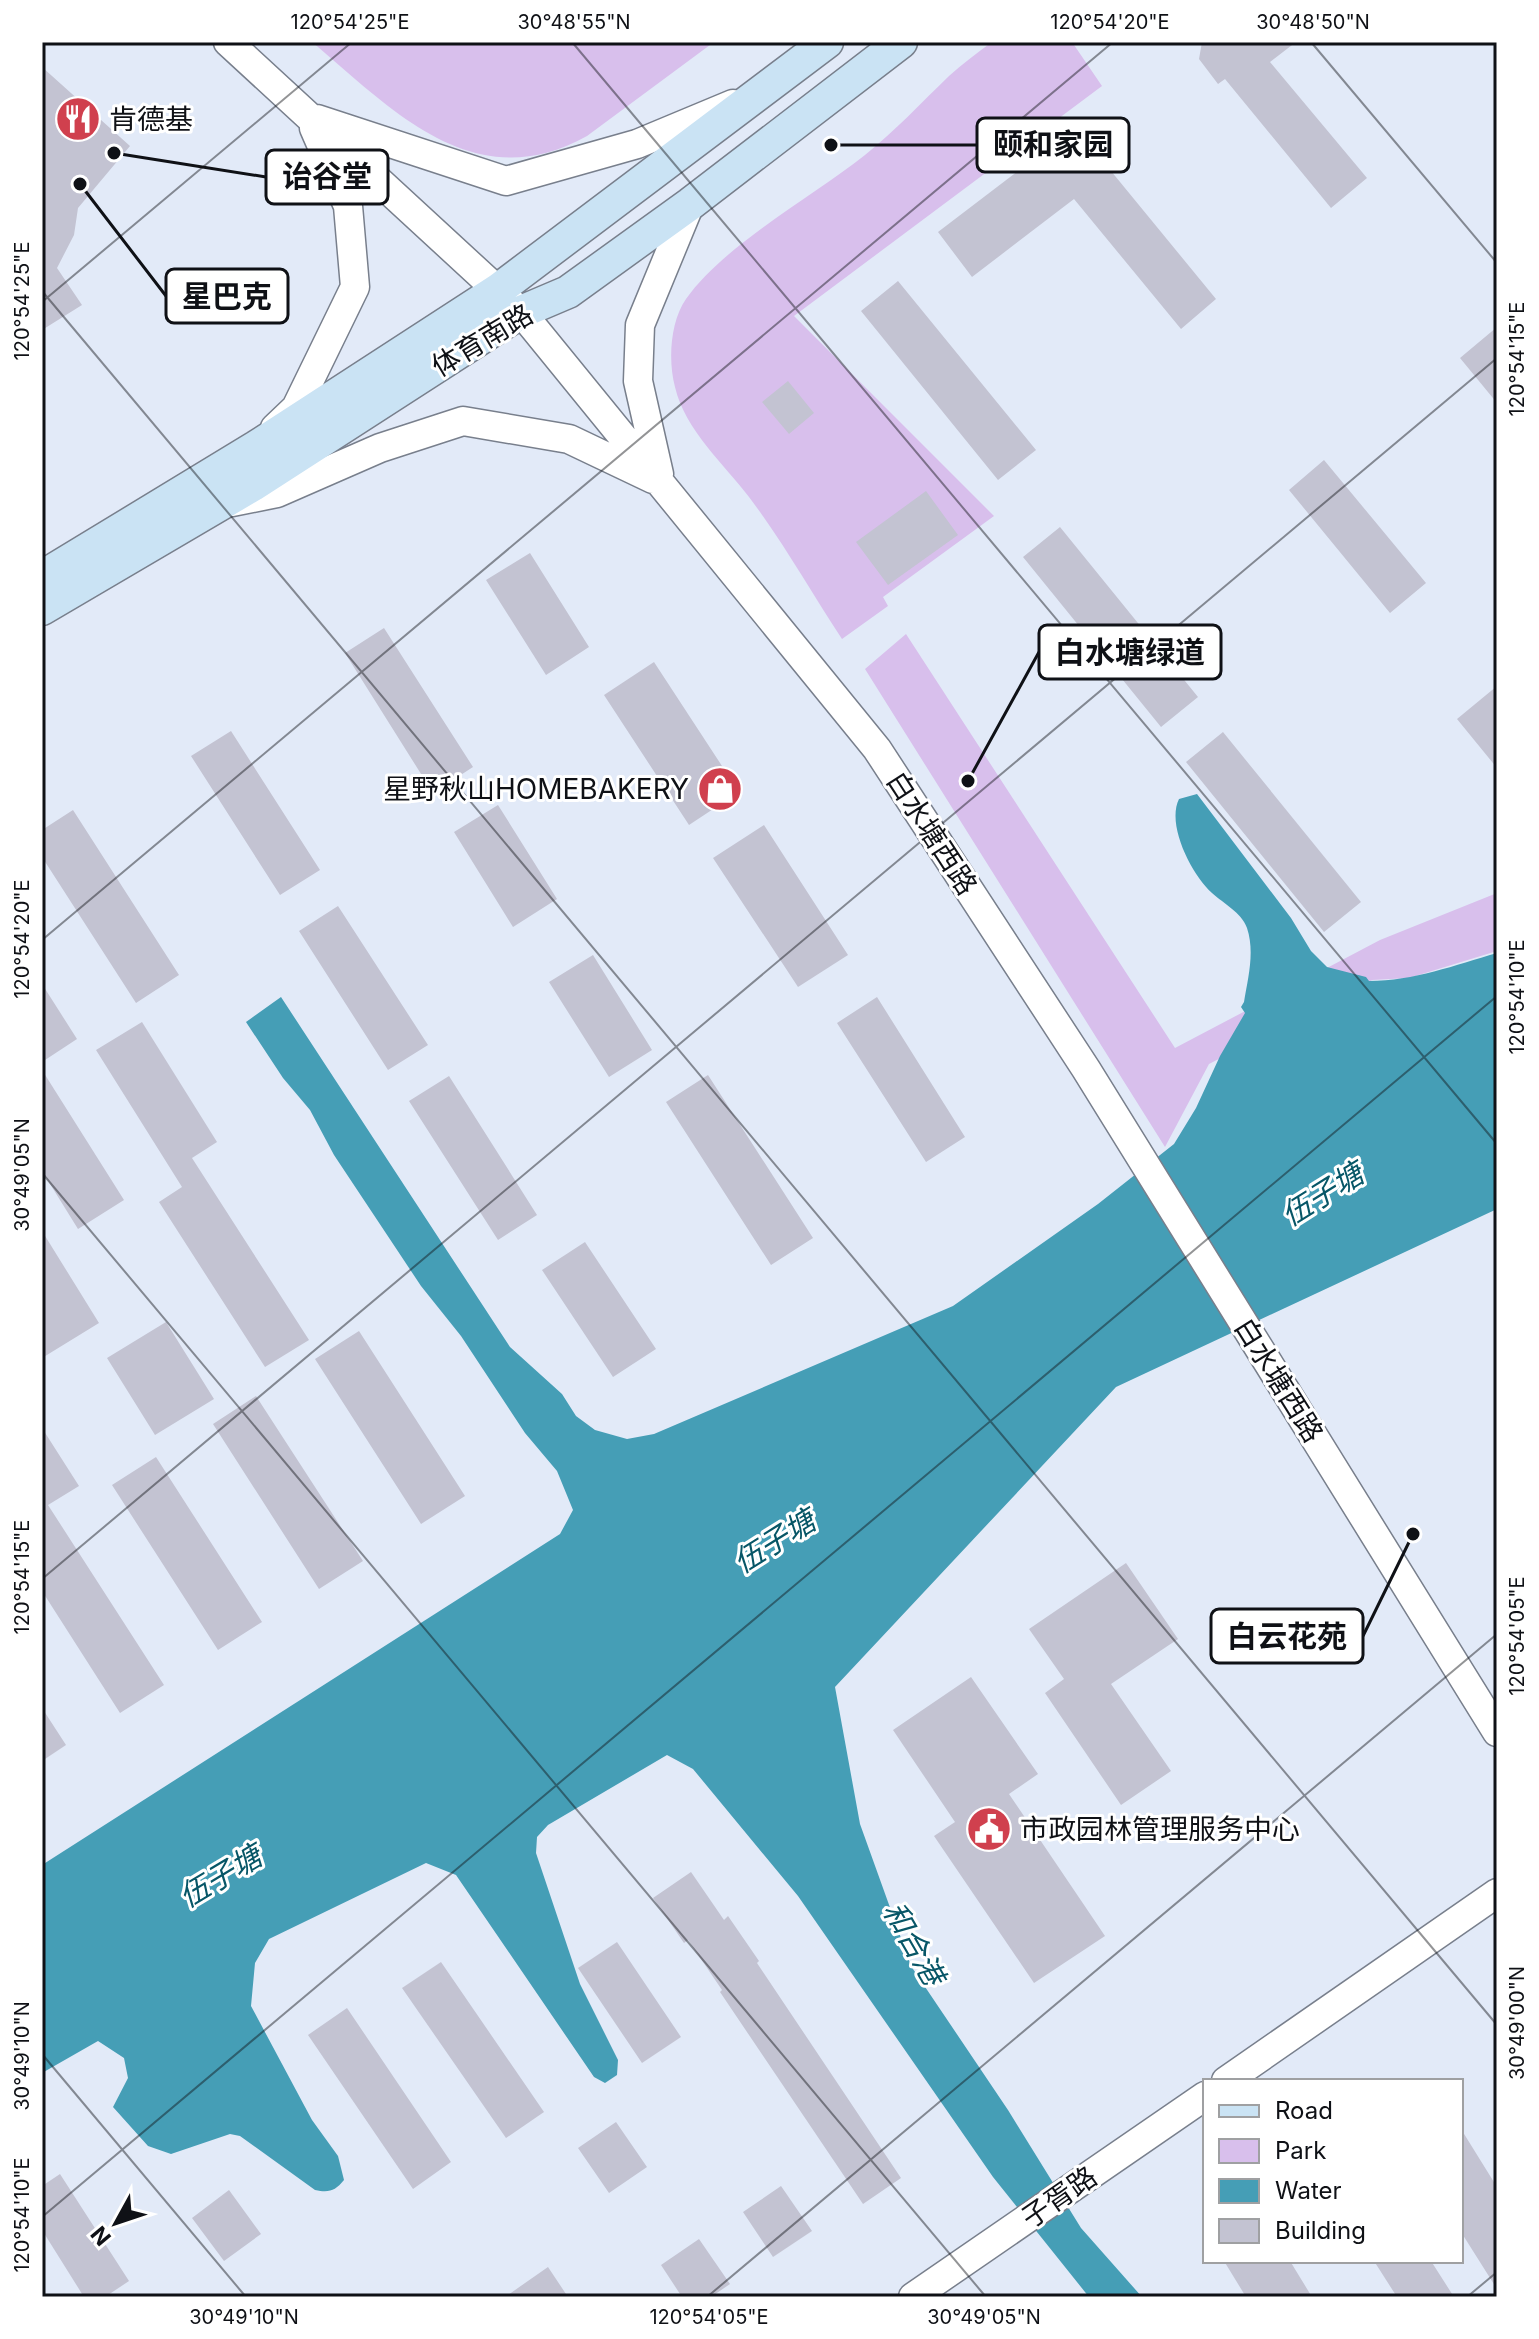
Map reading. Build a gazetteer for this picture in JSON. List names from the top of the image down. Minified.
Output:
{"streets":{"main road":["体育南路"],"street":["白水塘西路","子胥路"]},"crossings":[["体育南路","白水塘西路"]],"water":["伍子塘","和合港"],"places":{"restaurant":["肯德基"],"other":["颐和家园","诒谷堂","星巴克","白水塘绿道","白云花苑"],"shop":["星野秋山HOMEBAKERY"],"public building":["市政园林管理服务中心"]},"legend":["Road","Park","Water","Building"],"north":"bottom left","coordinates":["120°54'25\"E","30°48'55\"N","120°54'20\"E","30°48'50\"N","120°54'15\"E","120°54'10\"E","30°49'05\"N","120°54'05\"E","30°49'00\"N","30°49'10\"N"]}
